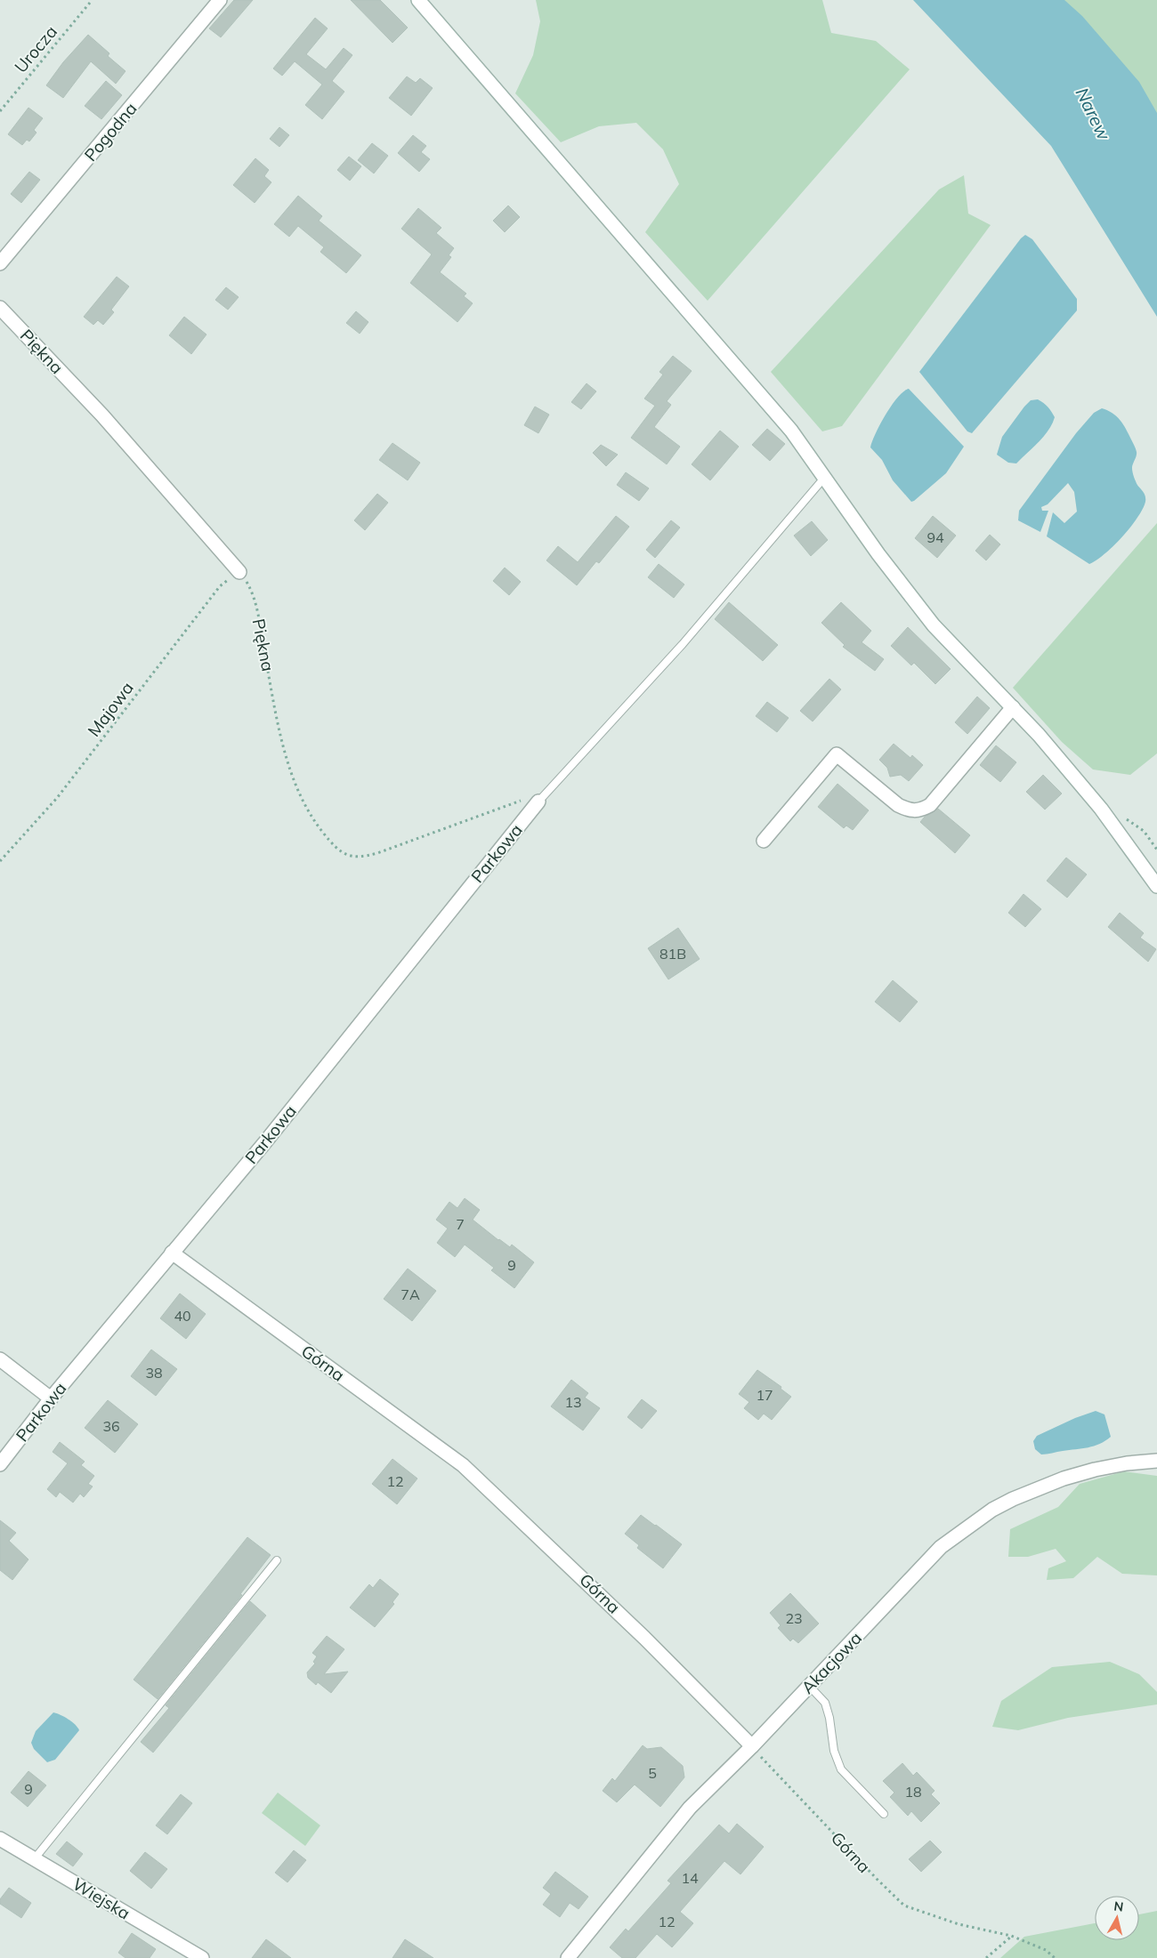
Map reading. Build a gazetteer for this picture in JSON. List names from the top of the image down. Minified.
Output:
{"streets":{"street":["Pogodna","Piękna","Parkowa","Górna","Akacjowa","Wiejska"],"path":["Urocza","Majowa"]},"crossings":[["Piękna","Majowa"],["Piękna","Parkowa"],["Parkowa","Górna"],["Górna","Akacjowa"]],"water":["Narew"],"house_numbers":["94","81B","7","9","7A","40","38","17","13","36","12","23","5","9","18","14","12"],"north":"top"}
